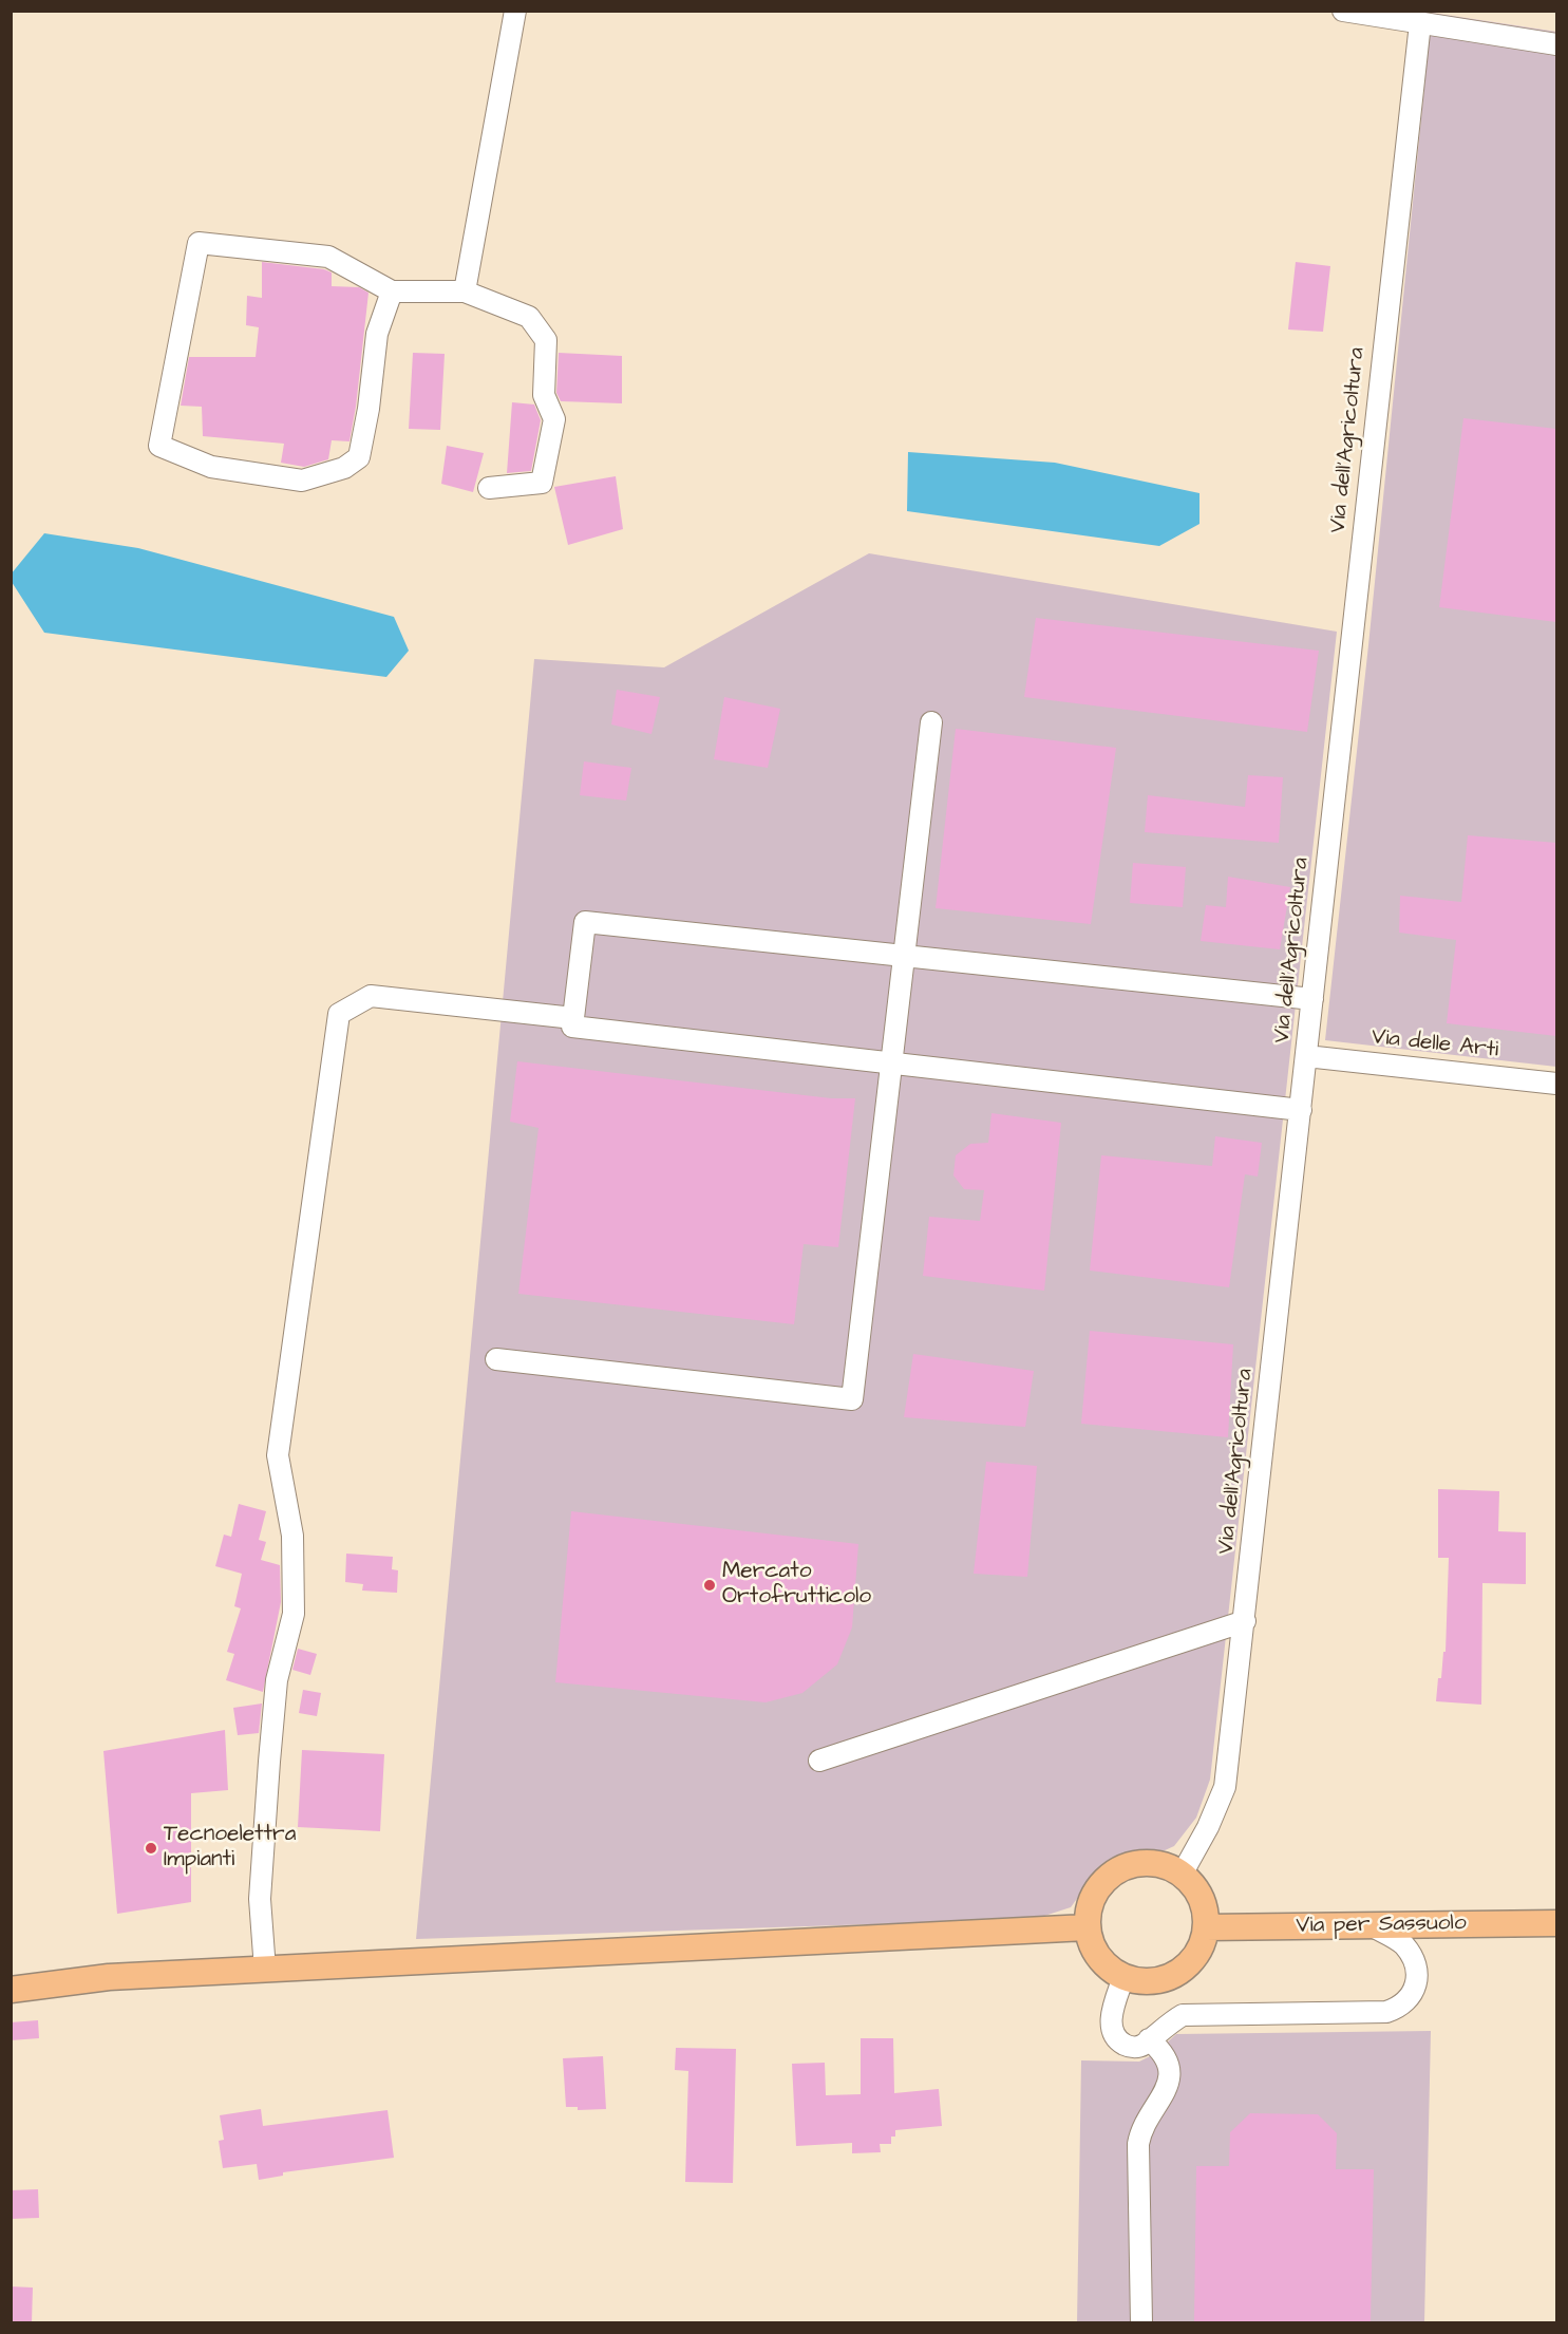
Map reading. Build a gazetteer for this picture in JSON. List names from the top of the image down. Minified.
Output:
{"streets":{"main road":["Via per Sassuolo"],"street":["Via dell'Agricoltura","Via delle Arti"]},"crossings":[["Via dell'Agricoltura","Via delle Arti"],["Via dell'Agricoltura","Via per Sassuolo"]],"places":["Mercato Ortofrutticolo","Tecnoelettra Impianti"]}
